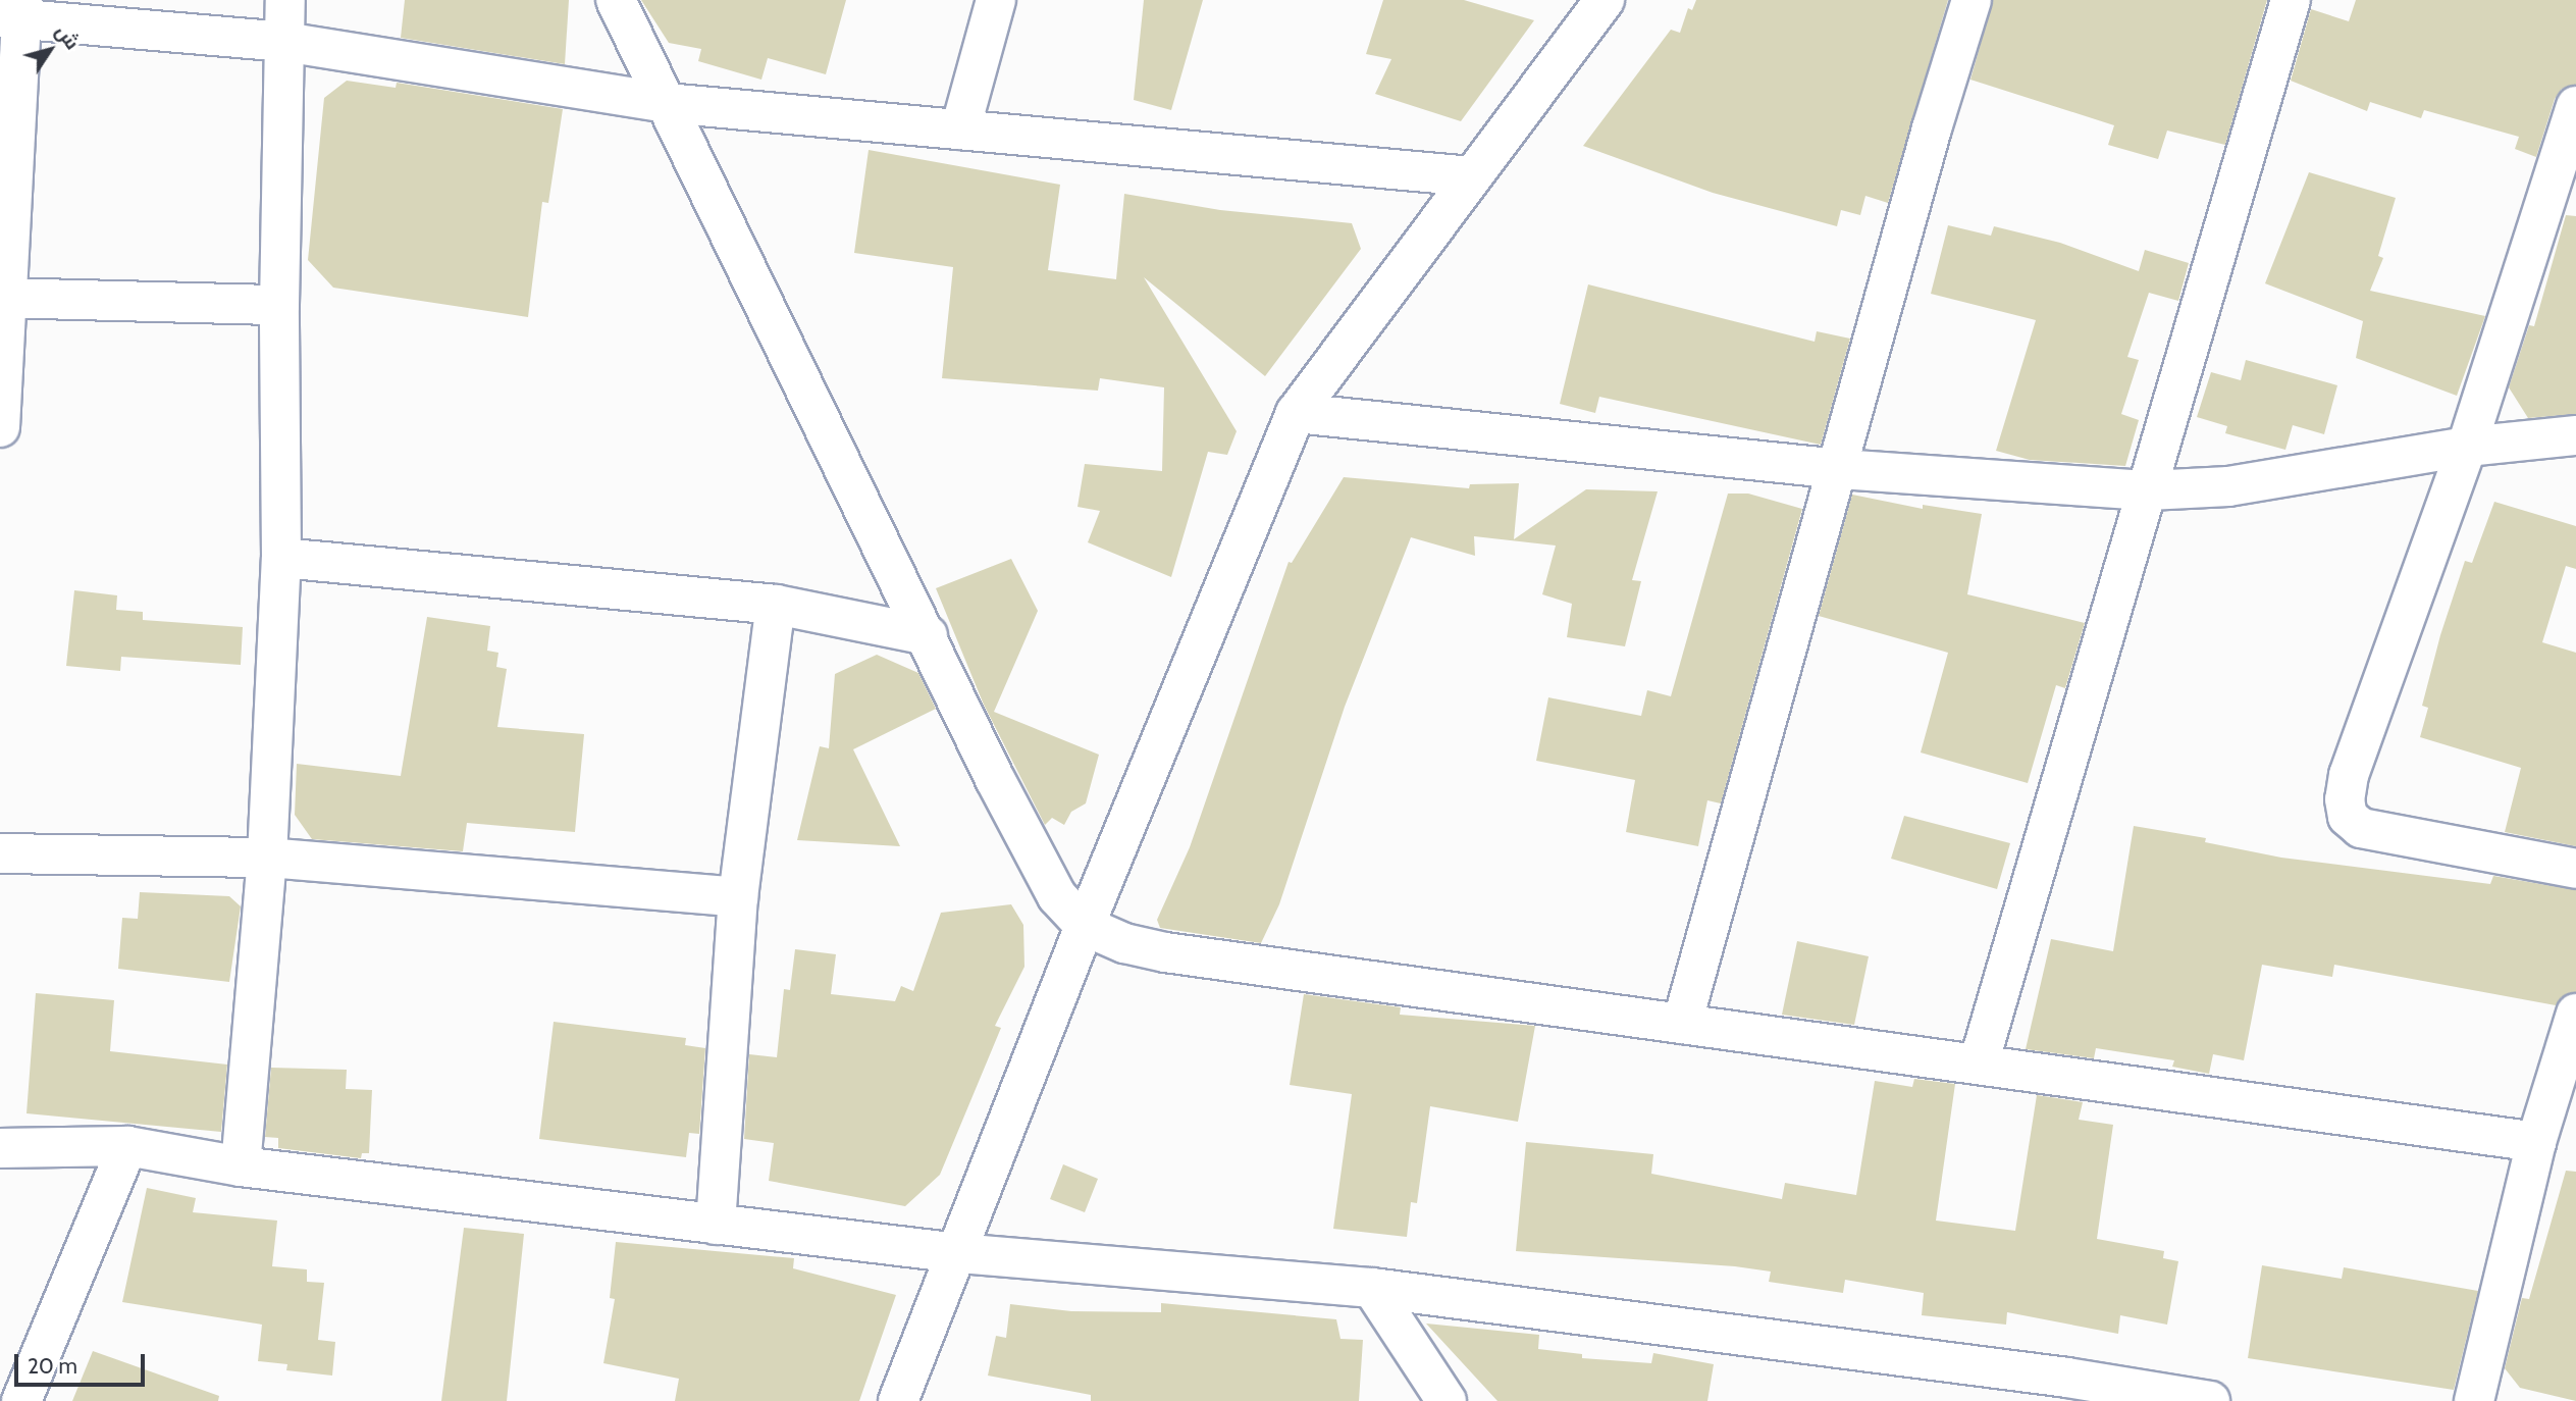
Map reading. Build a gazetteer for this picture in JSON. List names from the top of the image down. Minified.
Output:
{"scale_bar":"20 m","north":"top right"}
